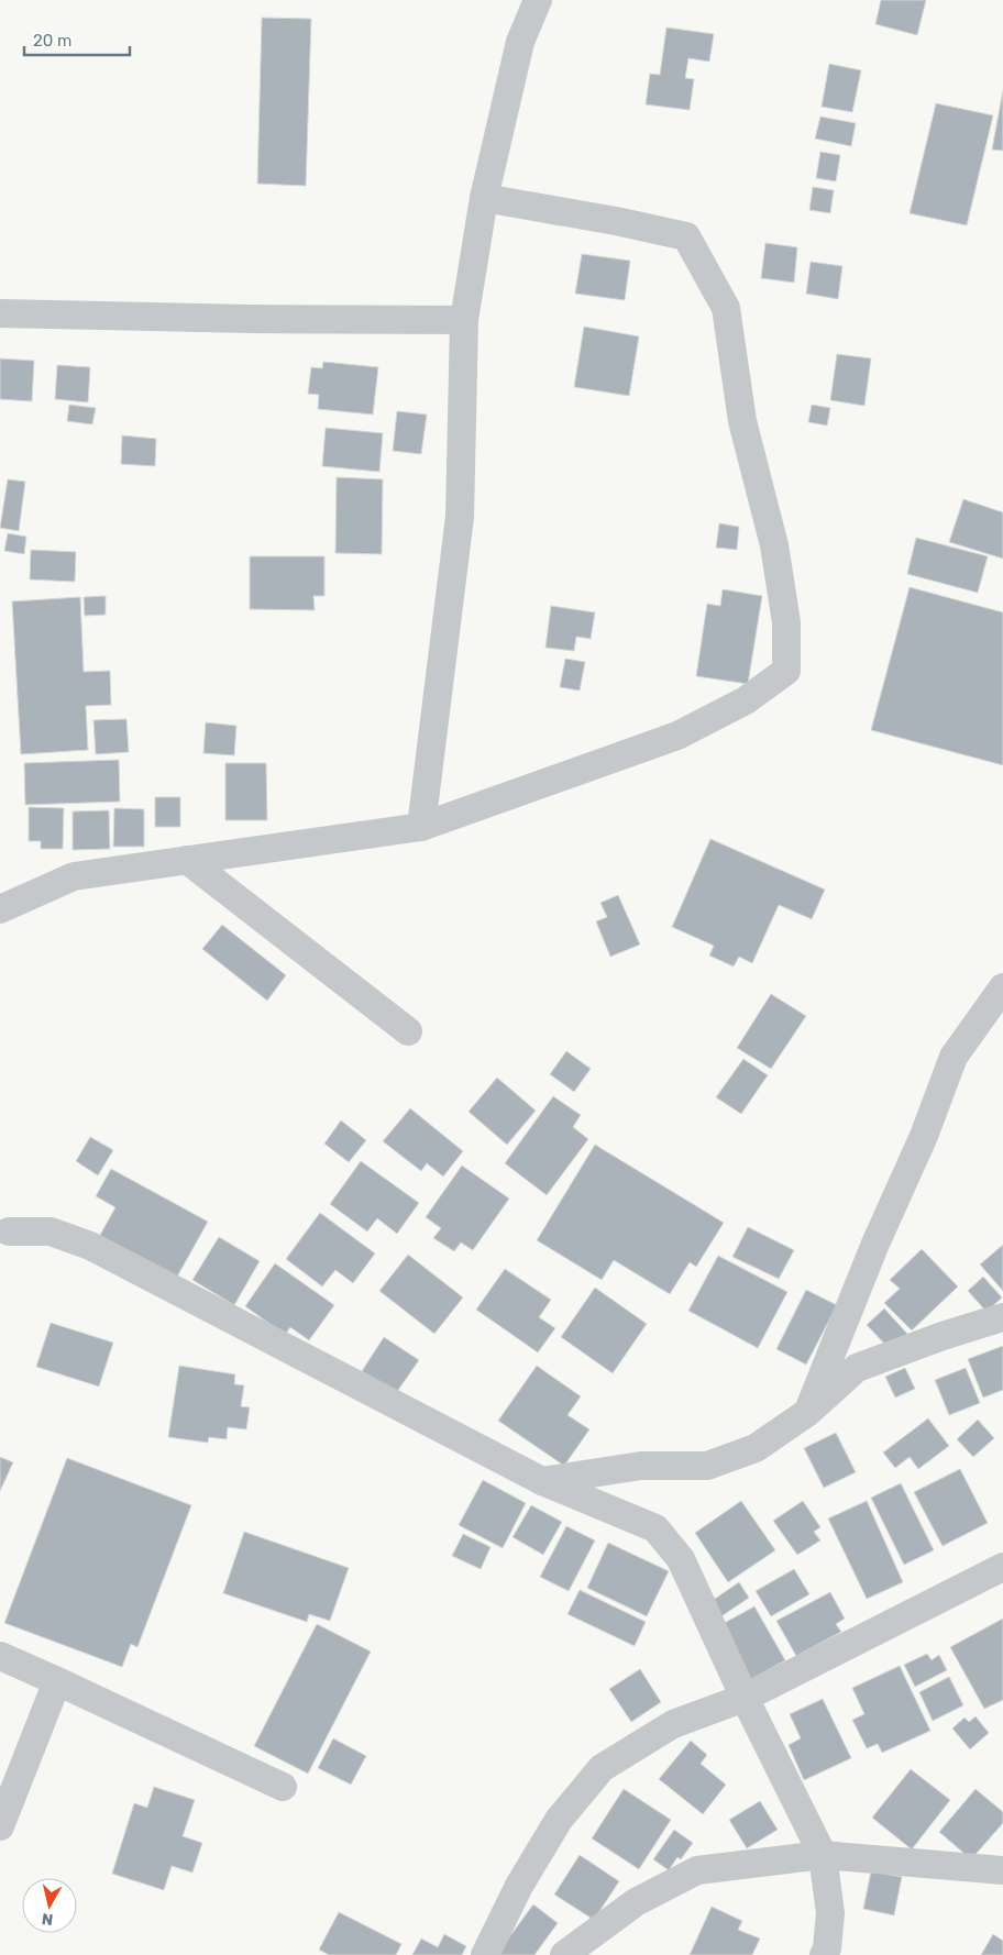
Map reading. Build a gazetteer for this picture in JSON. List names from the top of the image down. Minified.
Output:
{"scale_bar":"20 m","north":"bottom"}
